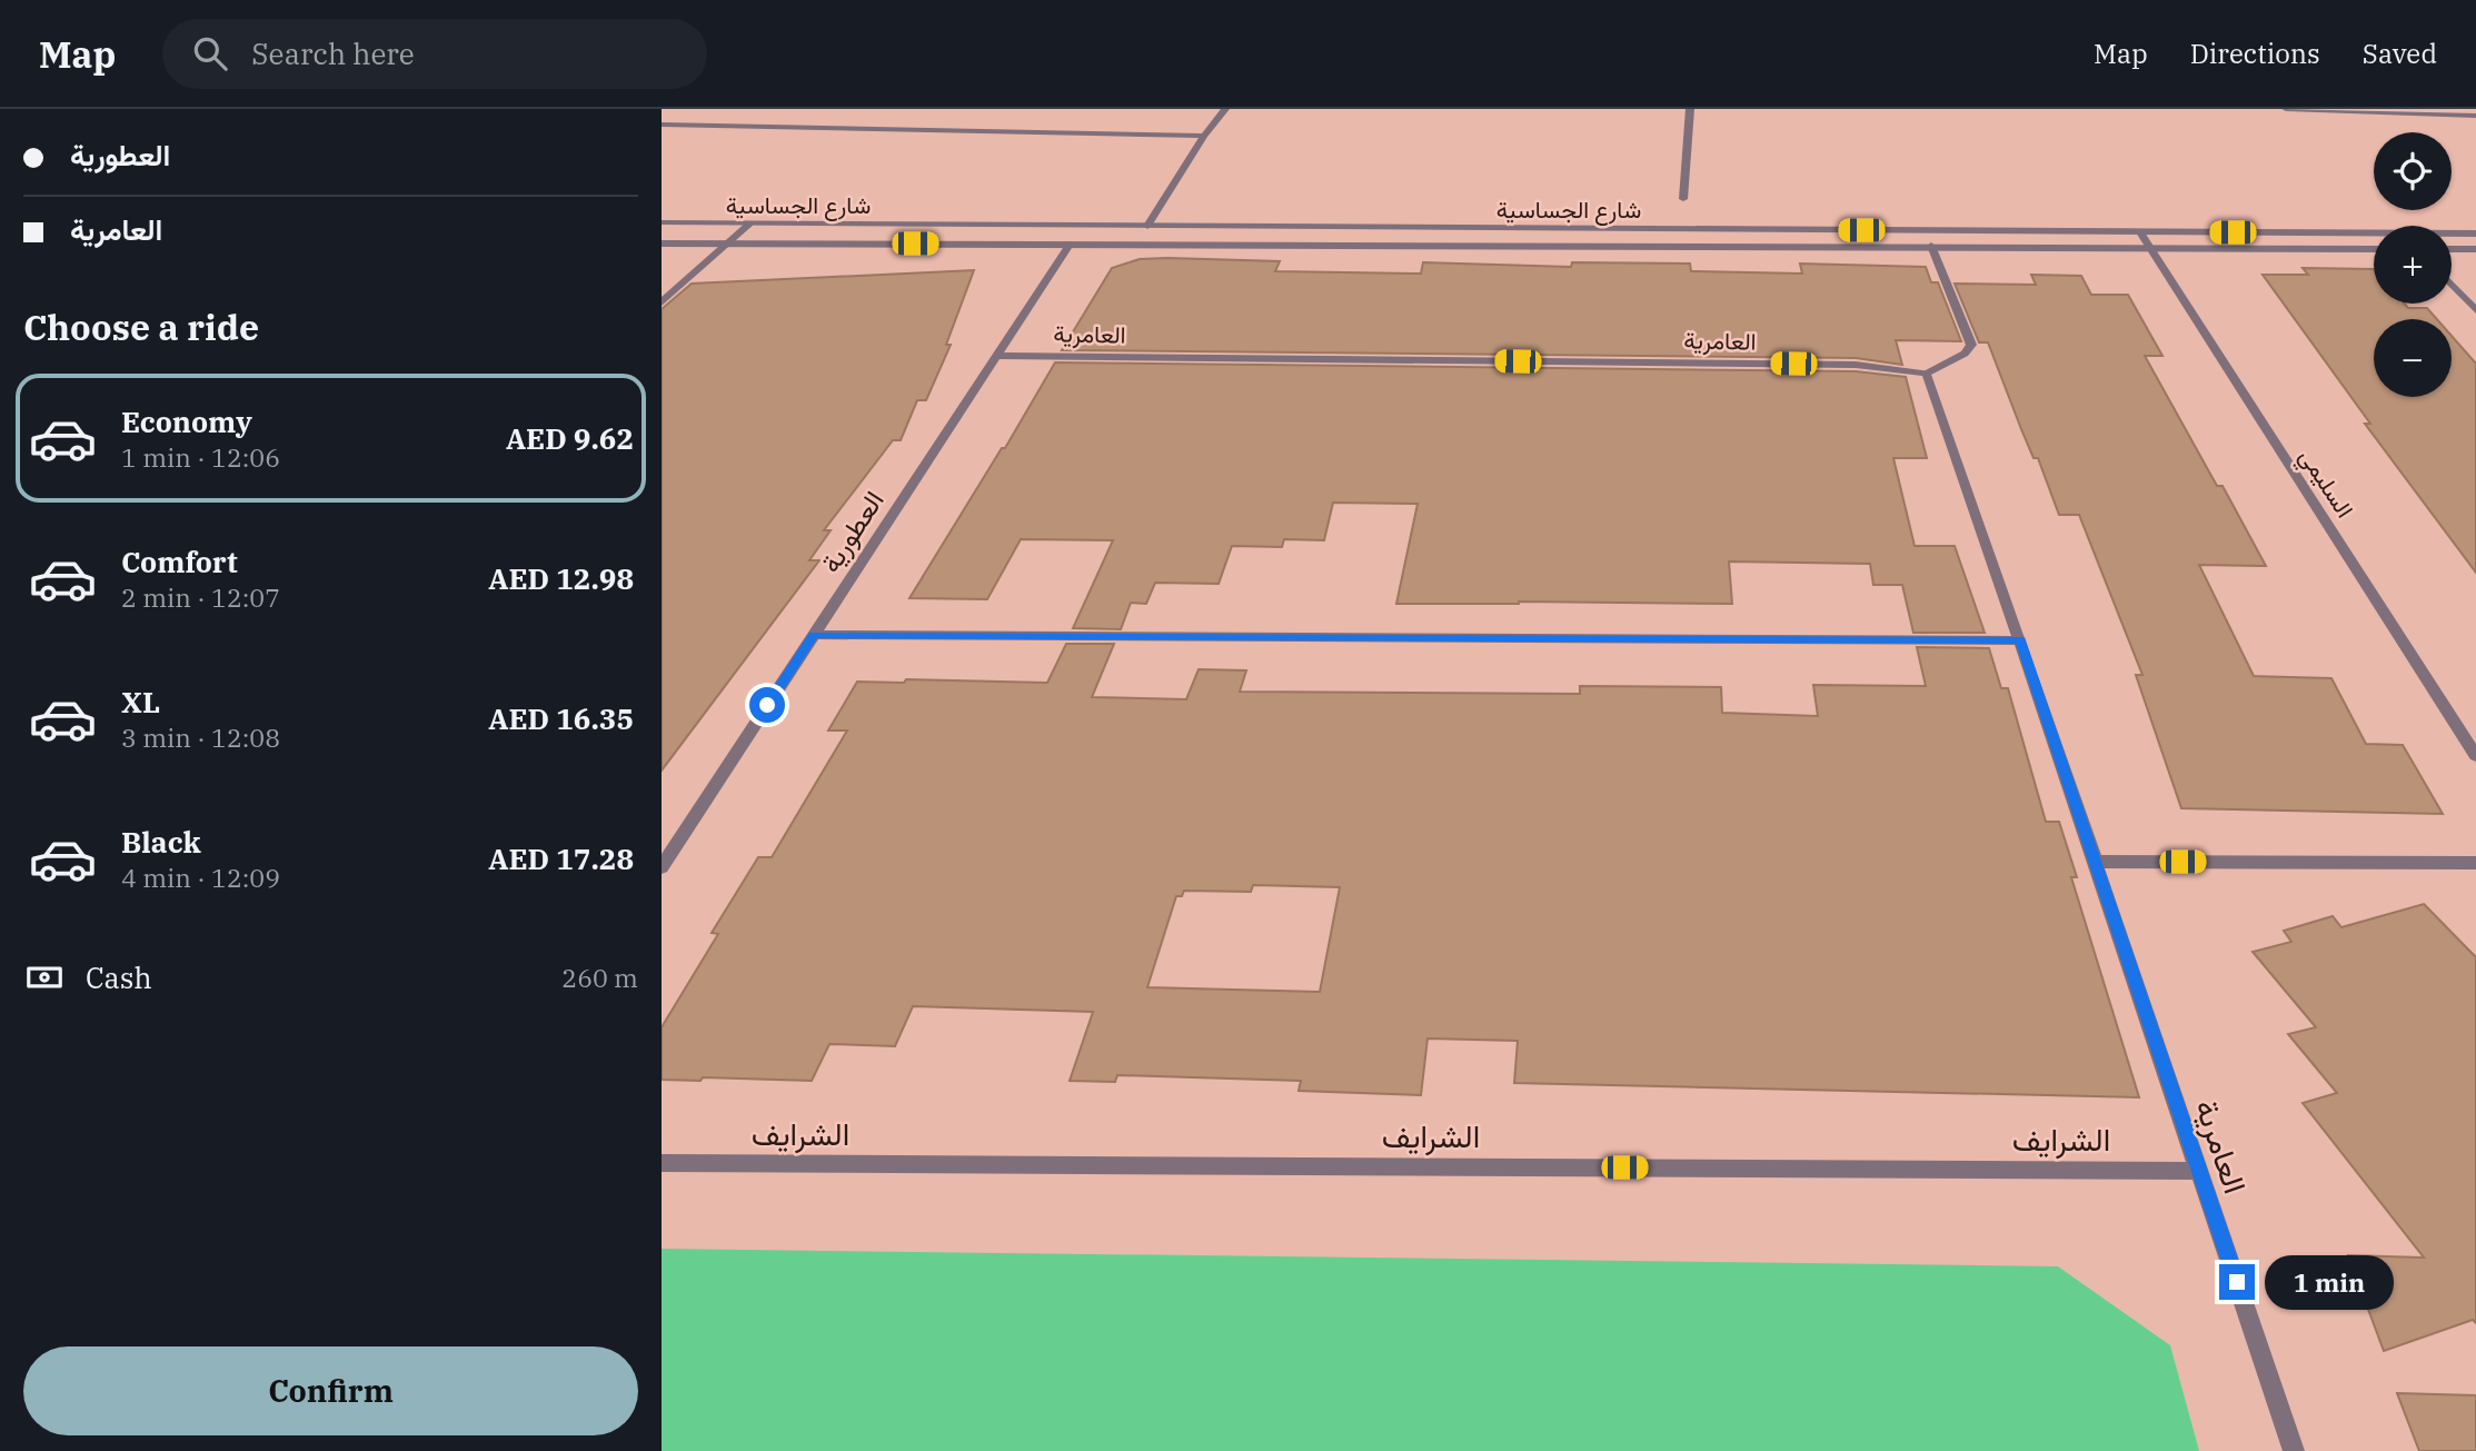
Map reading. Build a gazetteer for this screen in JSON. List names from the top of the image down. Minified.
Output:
{"streets":{"street":["شارع الجساسية","العامرية","السليمي","العطورية","الشرايف"]},"crossings":[["شارع الجساسية","السليمي"],["شارع الجساسية","العطورية"],["العامرية","العطورية"],["العامرية","الشرايف"]],"page":{"header":"Map","search":"Search here","nav":["Map","Directions","Saved"],"banner":["العطورية","العامرية"],"map_buttons":["+","−"],"heading":"Choose a ride","list":[{"name":"Economy","note":"1 min · 12:06","value":"AED 9.62"},{"name":"Comfort","note":"2 min · 12:07","value":"AED 12.98"},{"name":"XL","note":"3 min · 12:08","value":"AED 16.35"},{"name":"Black","note":"4 min · 12:09","value":"AED 17.28"}],"pay":["Cash","260 m"],"bubble":"1 min","buttons":"Confirm"}}
